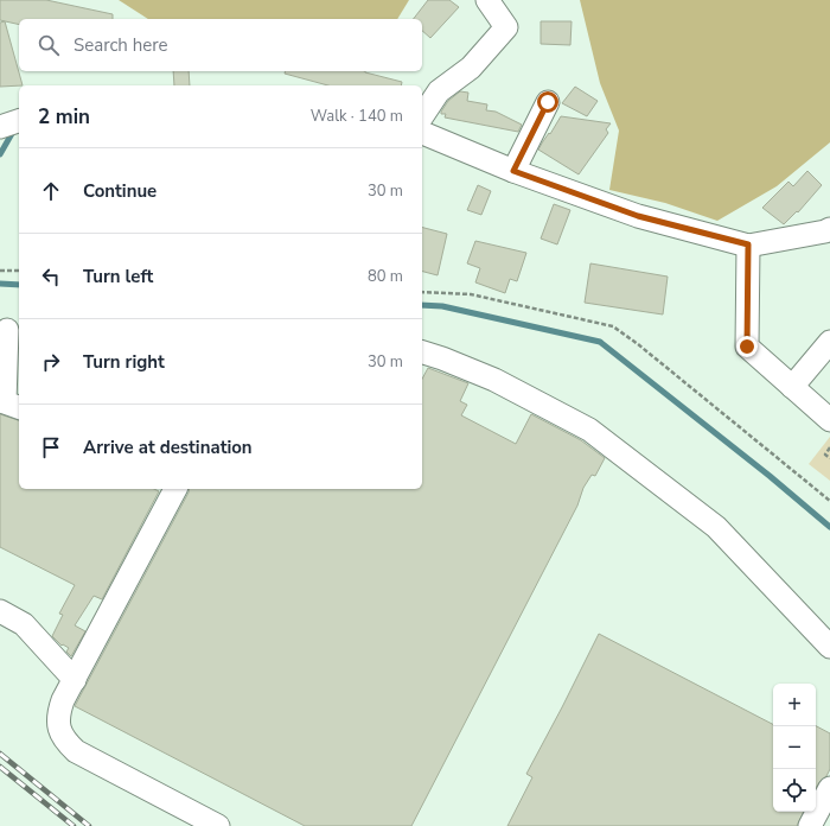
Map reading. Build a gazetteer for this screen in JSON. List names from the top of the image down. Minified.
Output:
{"page":{"search":"Search here","heading":["2 min","Walk · 140 m"],"list":[["Continue","30 m"],["Turn left","80 m"],["Turn right","30 m"],"Arrive at destination"],"map_buttons":["+","−"]}}
